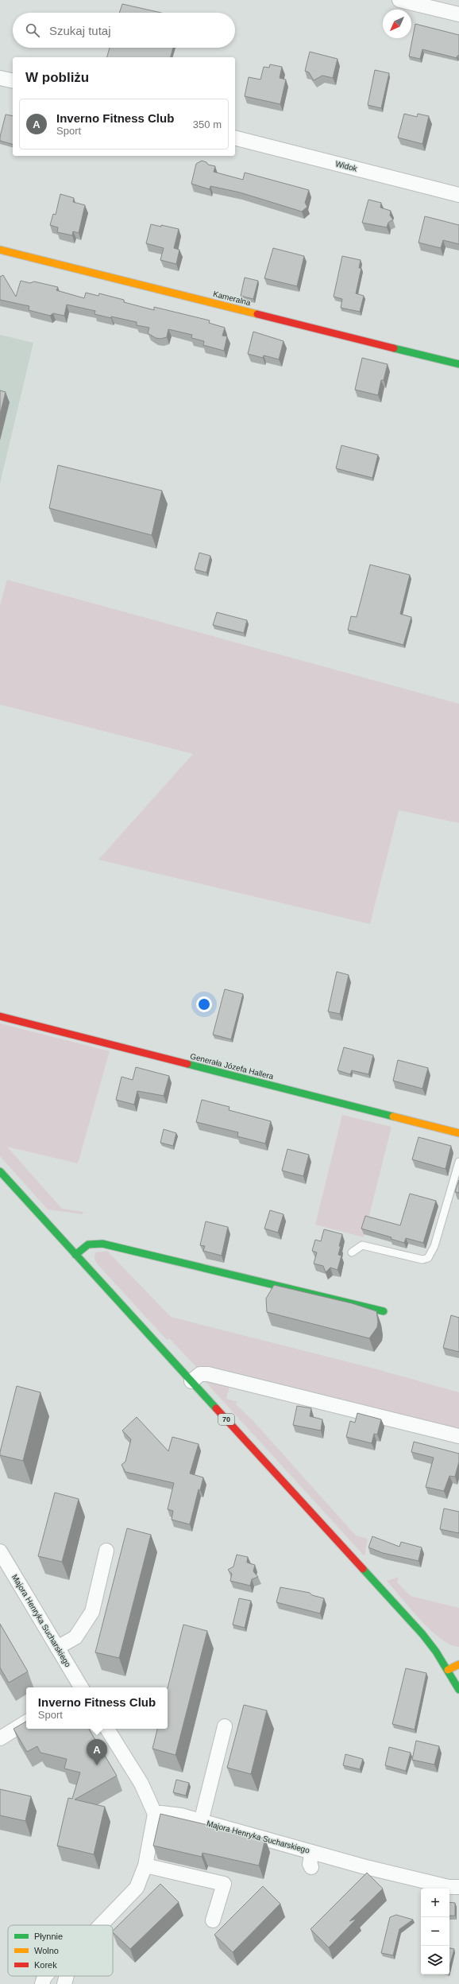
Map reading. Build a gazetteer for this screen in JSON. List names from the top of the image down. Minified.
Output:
{"streets":{"street":["Widok","Kameralna","Generała Józefa Hallera","70","Majora Henryka Sucharskiego"]},"legend":["Płynnie","Wolno","Korek"],"north":"bottom left","page":{"search":"Szukaj tutaj","heading":"W pobliżu","list":[{"mark":"A","name":"Inverno Fitness Club","note":"Sport","value":"350 m"}],"popup":["Inverno Fitness Club","Sport"],"pins":"A","map_buttons":["+","−"]}}
